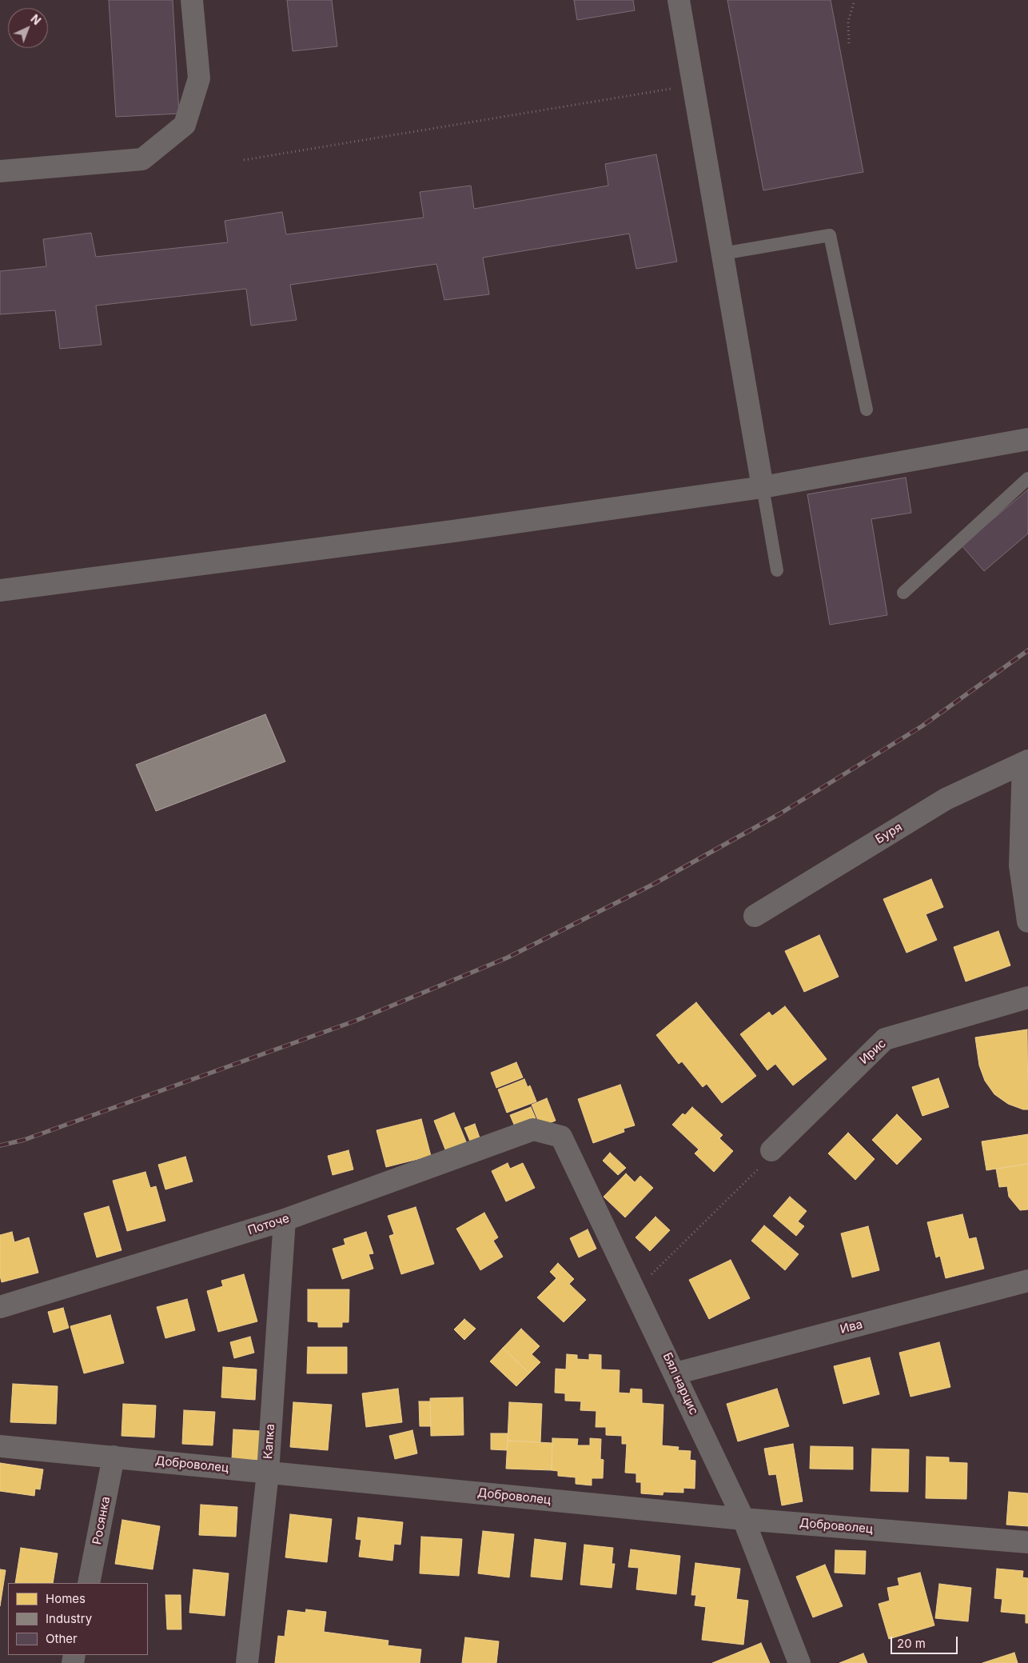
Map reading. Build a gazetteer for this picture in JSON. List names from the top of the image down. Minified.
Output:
{"streets":{"street":["Буря","Ирис","Поточе","Ива","Бял нарцис","Капка","Доброволец","Росянка"]},"crossings":[["Поточе","Бял нарцис"],["Поточе","Капка"],["Ива","Бял нарцис"],["Бял нарцис","Доброволец"],["Капка","Доброволец"],["Доброволец","Росянка"]],"legend":["Homes","Industry","Other"],"scale_bar":"20 m","north":"top right"}
